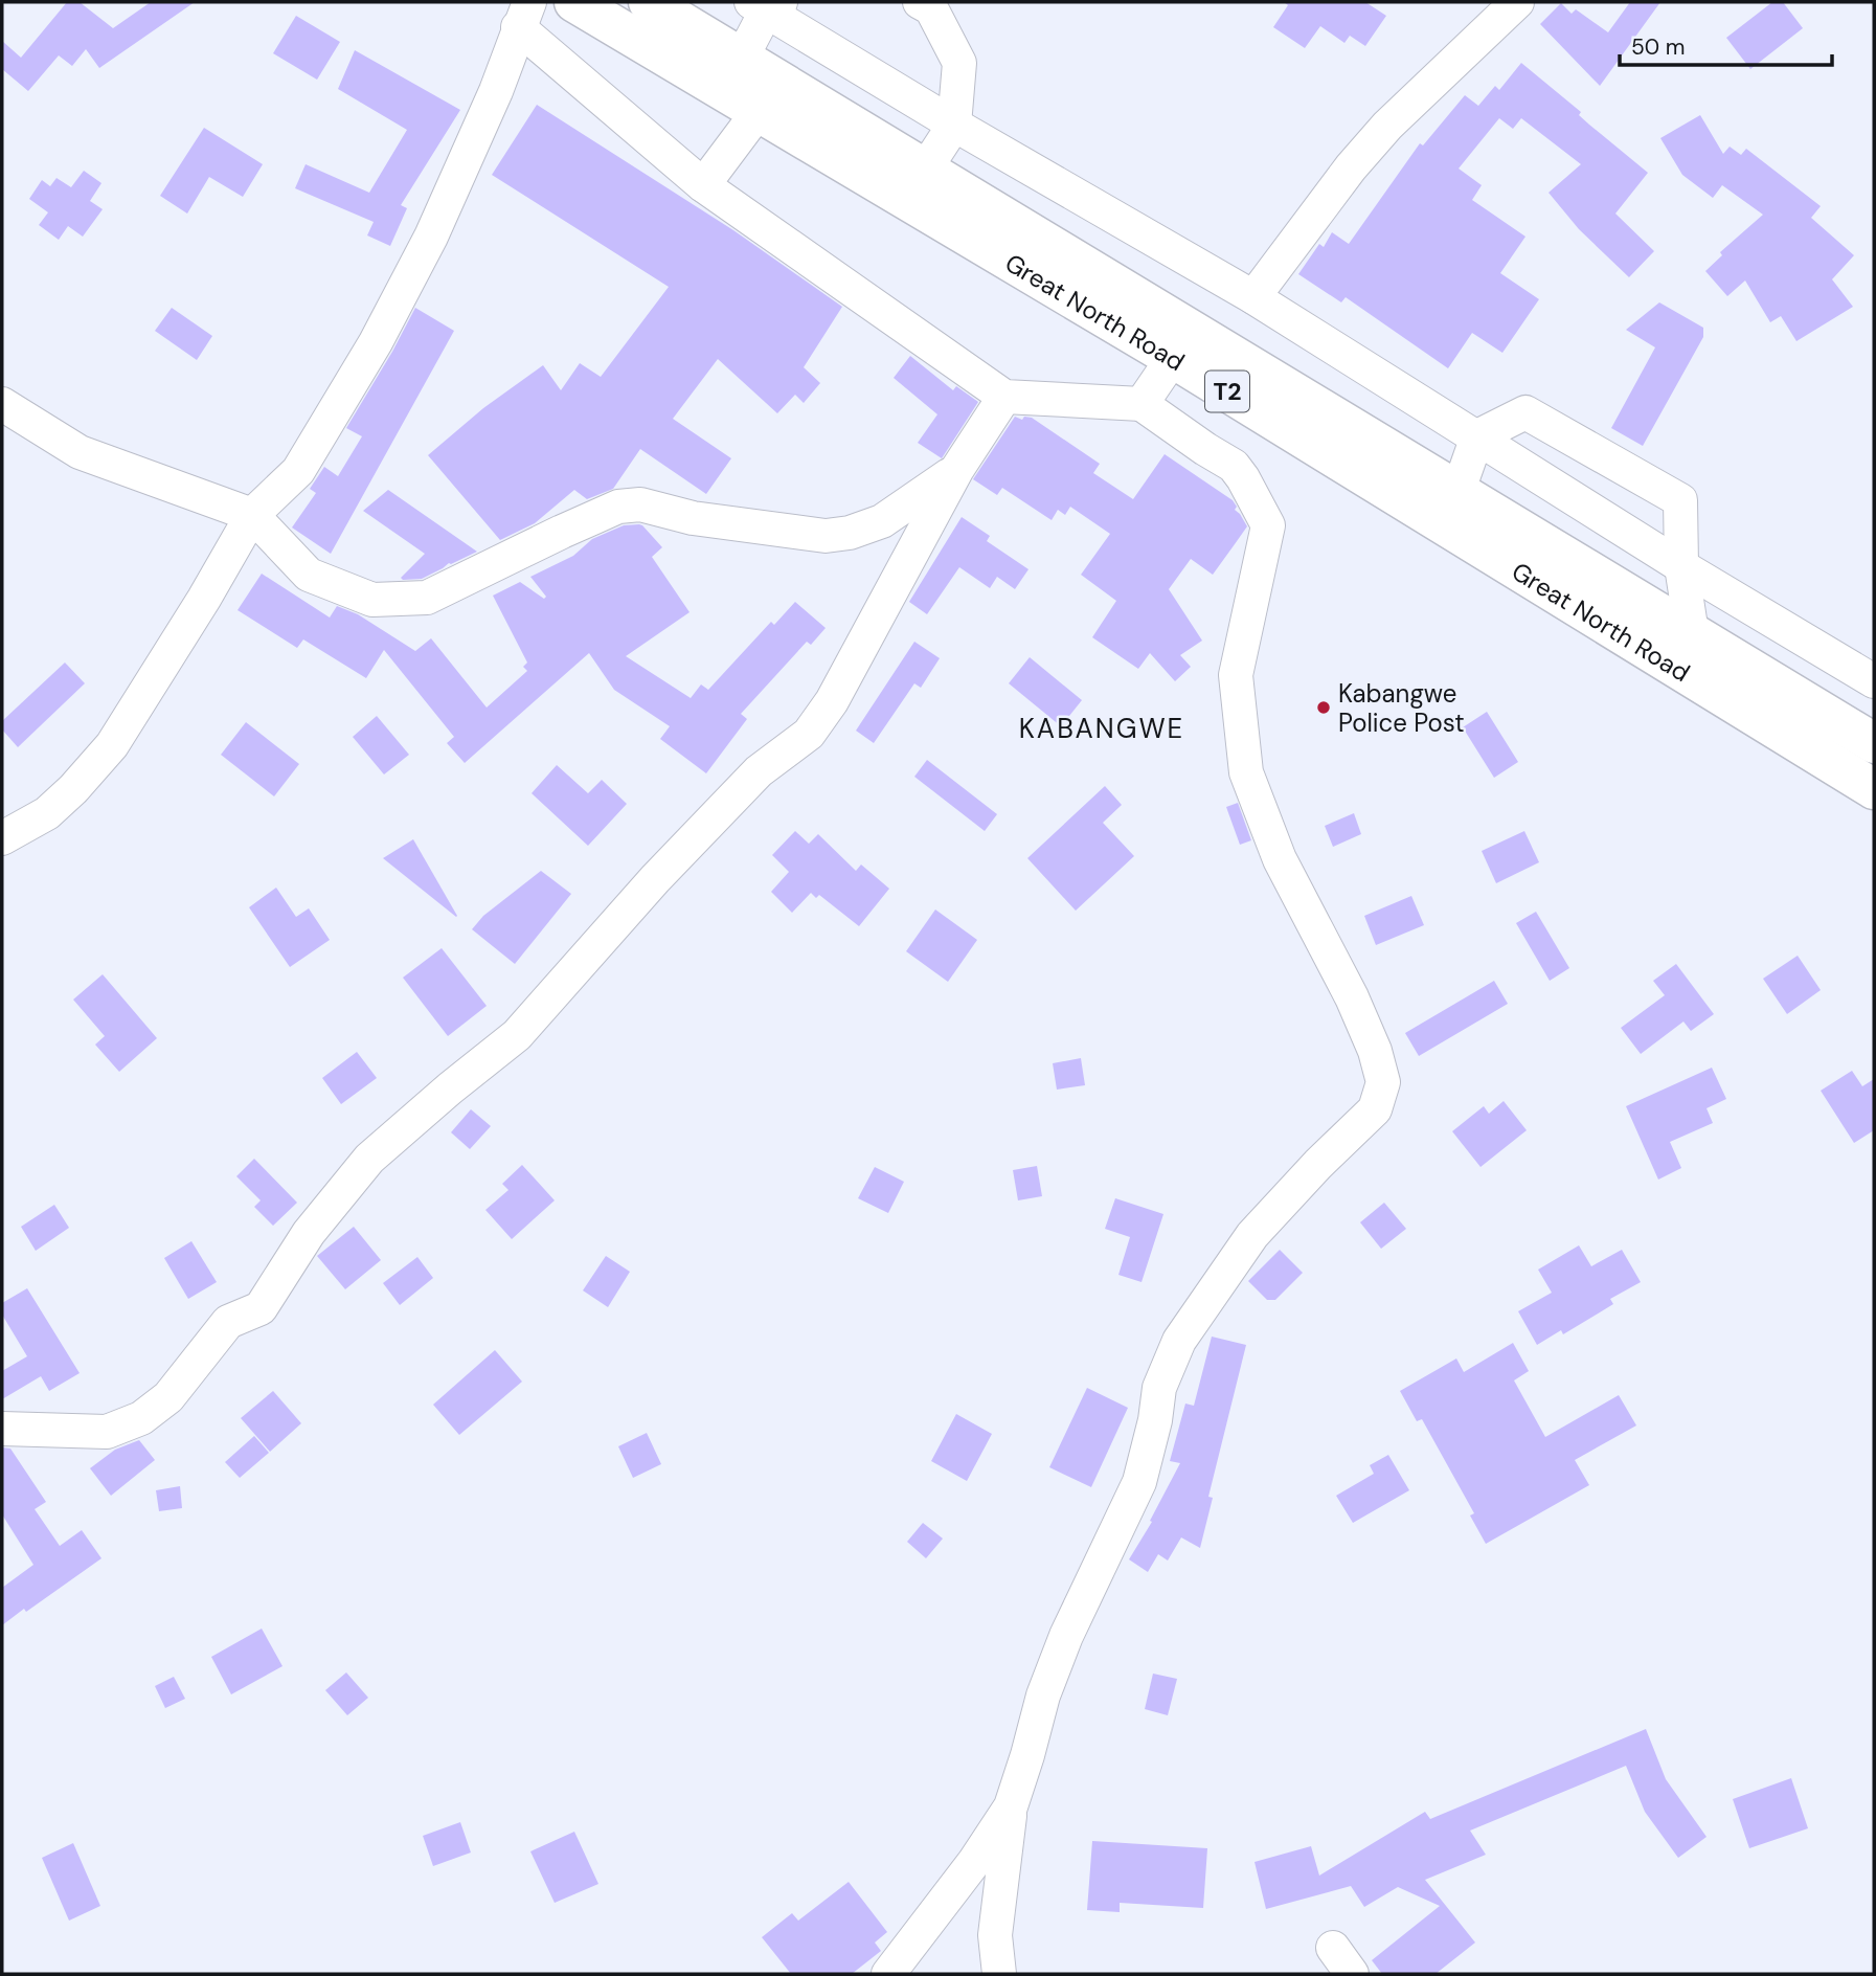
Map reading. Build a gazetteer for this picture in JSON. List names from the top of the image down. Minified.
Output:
{"streets":{"main road":["Great North Road","T2"]},"districts":["KABANGWE"],"places":["Kabangwe Police Post"],"scale_bar":"50 m"}
